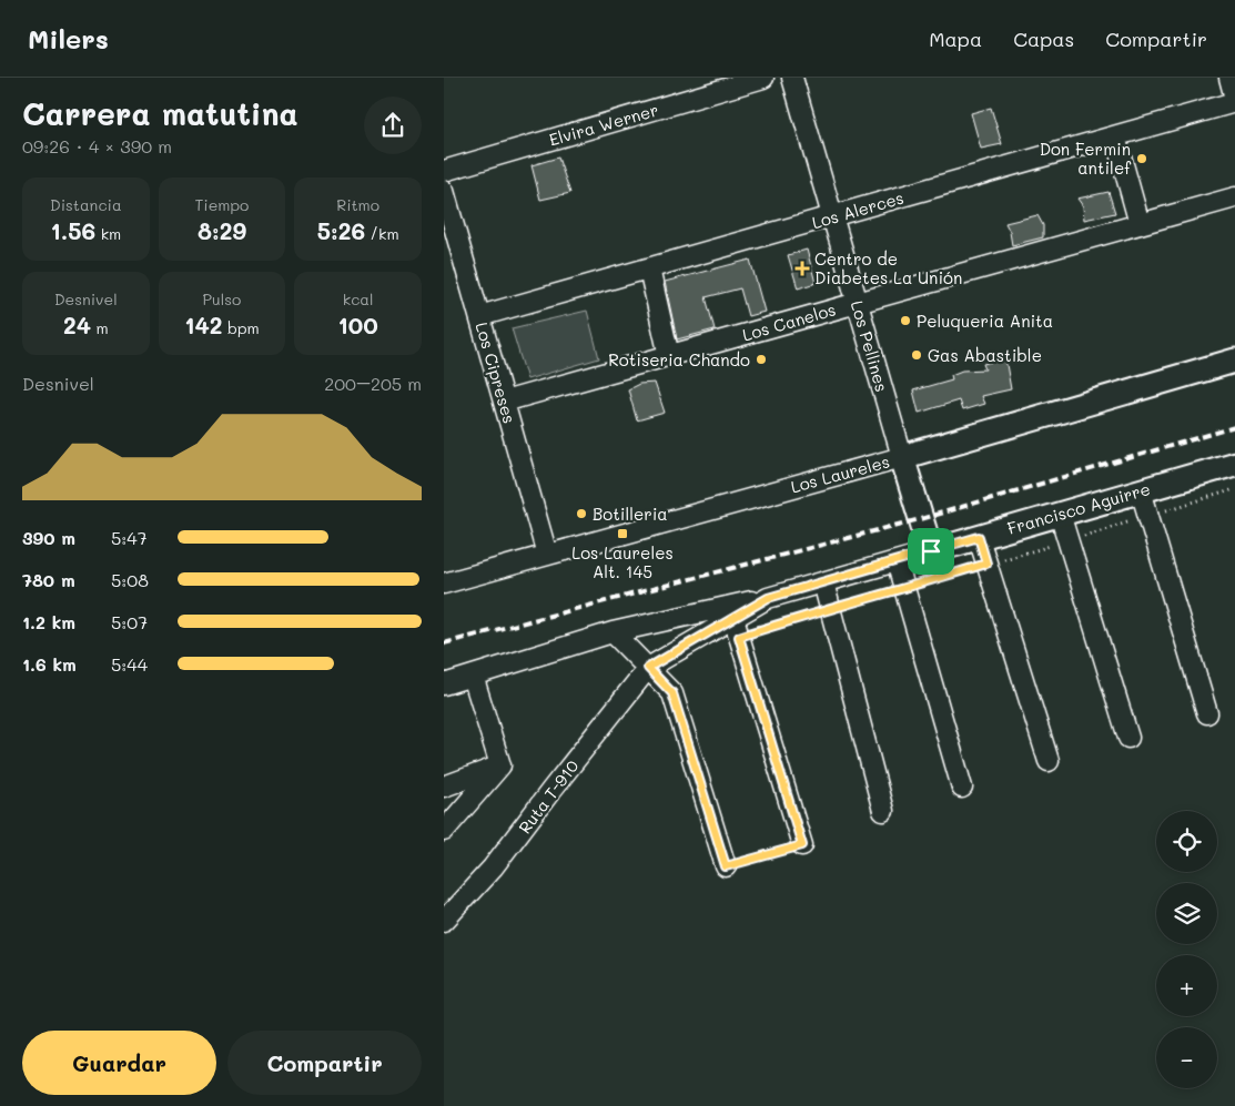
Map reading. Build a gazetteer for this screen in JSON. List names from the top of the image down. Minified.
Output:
{"streets":{"street":["Elvira Werner","Los Alerces","Los Canelos","Los Pellines","Los Cipreses","Los Laureles","Francisco Aguirre","Ruta T-910"]},"crossings":[["Los Alerces","Los Pellines"],["Los Alerces","Los Cipreses"],["Los Canelos","Los Pellines"],["Los Canelos","Los Cipreses"],["Los Pellines","Los Laureles"],["Los Pellines","Francisco Aguirre"],["Los Cipreses","Los Laureles"],["Francisco Aguirre","Ruta T-910"]],"places":{"other":["Don Fermin antilef","Peluqueria Anita","Gas Abastible","Rotiseria Chando","Botilleria"],"health":["Centro de Diabetes La Unión"],"transit":["Los Laureles Alt. 145"]},"page":{"header":"Milers","nav":["Mapa","Capas","Compartir"],"heading":["Carrera matutina","09:26 · 4 × 390 m"],"stats":[["Distancia","1.56 km"],["Tiempo","8:29"],["Ritmo","5:26 /km"],["Desnivel","24 m"],["Pulso","142 bpm"],["kcal","100"]],"chart":["Desnivel","200–205 m"],"list":[{"name":"390 m","note":"5:47"},{"name":"780 m","note":"5:08"},{"name":"1.2 km","note":"5:07"},{"name":"1.6 km","note":"5:44"}],"map_buttons":["+","−"],"buttons":["Guardar","Compartir"]}}
